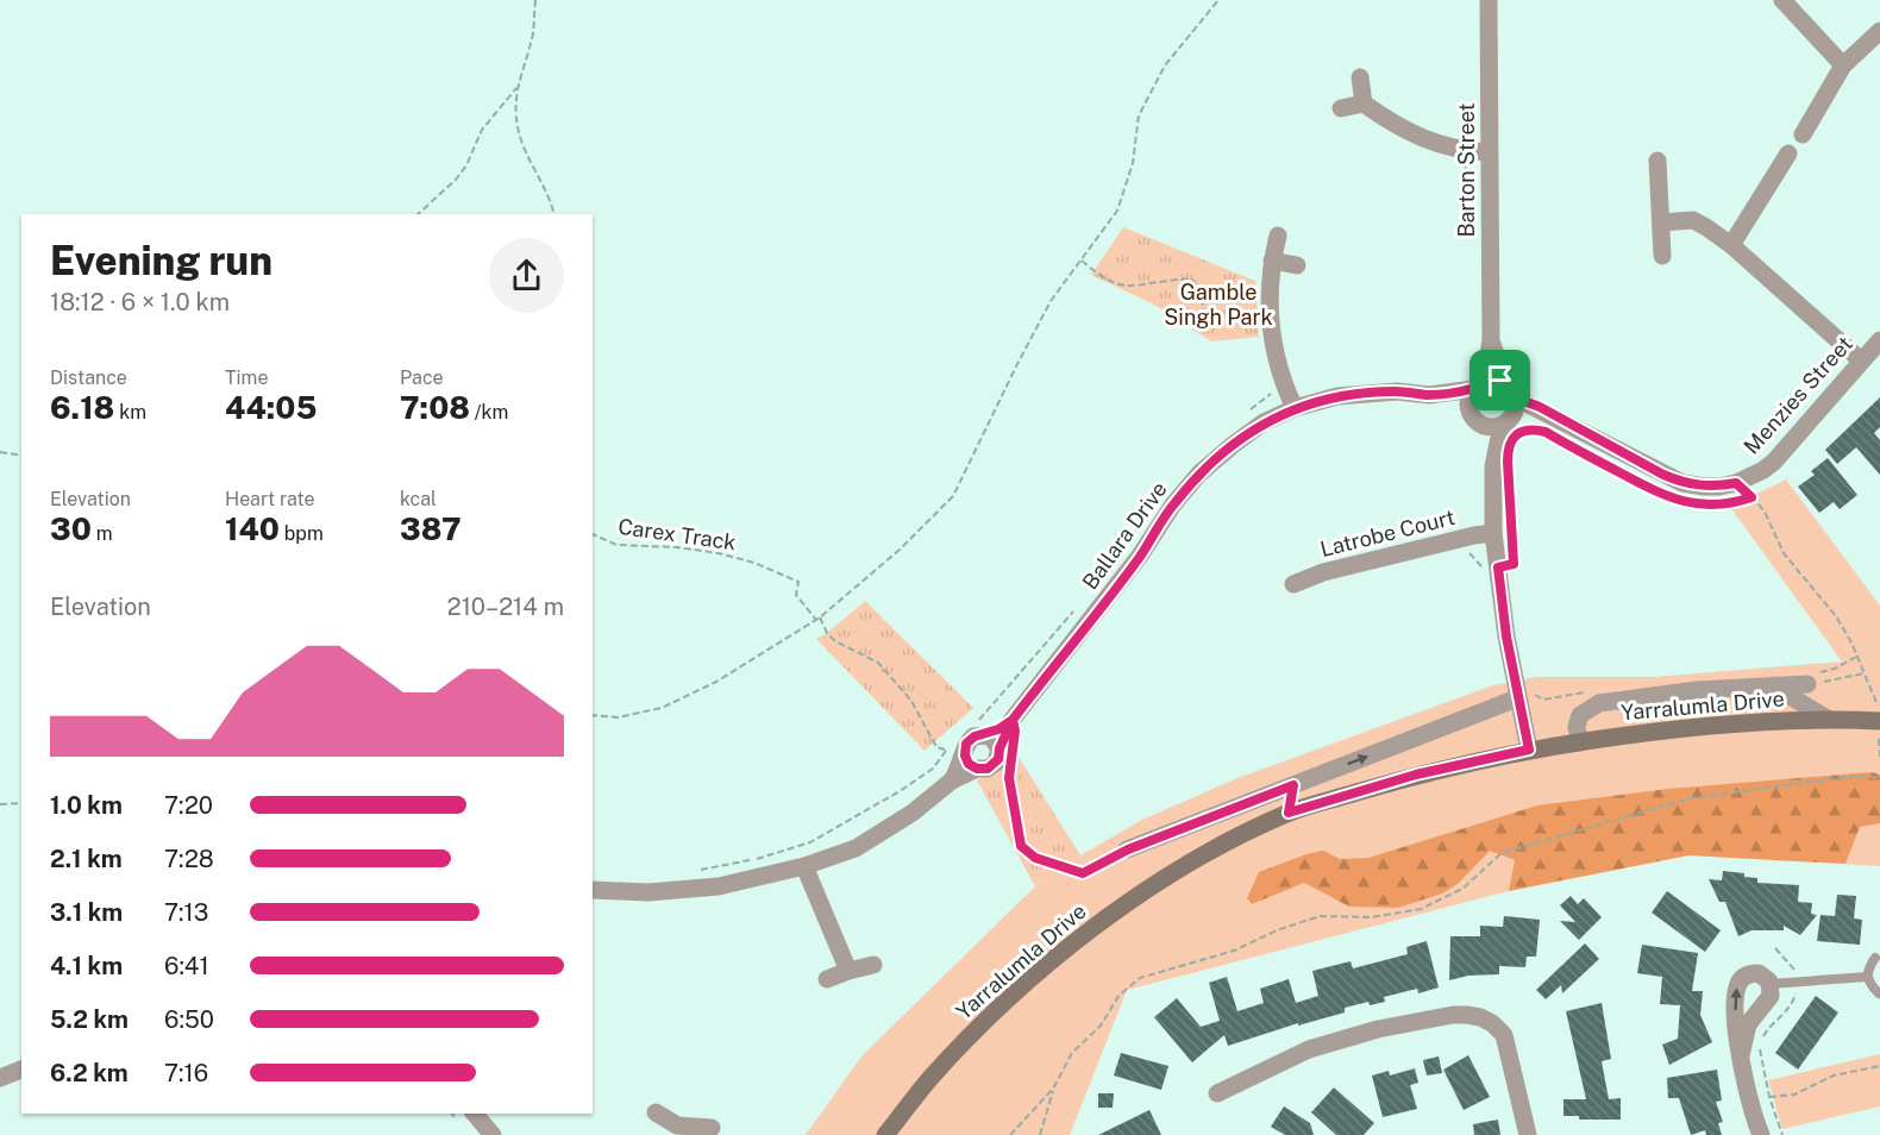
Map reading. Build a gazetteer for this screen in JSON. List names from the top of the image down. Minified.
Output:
{"streets":{"main road":["Yarralumla Drive"],"street":["Barton Street","Menzies Street","Latrobe Court","Ballara Drive"],"path":["Carex Track"]},"crossings":[["Barton Street","Menzies Street"],["Barton Street","Ballara Drive"],["Menzies Street","Ballara Drive"]],"parks":["Gamble Singh Park"],"page":{"heading":["Evening run","18:12 · 6 × 1.0 km"],"stats":[["Distance","6.18 km"],["Time","44:05"],["Pace","7:08 /km"],["Elevation","30 m"],["Heart rate","140 bpm"],["kcal","387"]],"chart":["Elevation","210–214 m"],"list":[{"name":"1.0 km","note":"7:20"},{"name":"2.1 km","note":"7:28"},{"name":"3.1 km","note":"7:13"},{"name":"4.1 km","note":"6:41"},{"name":"5.2 km","note":"6:50"},{"name":"6.2 km","note":"7:16"}]}}
